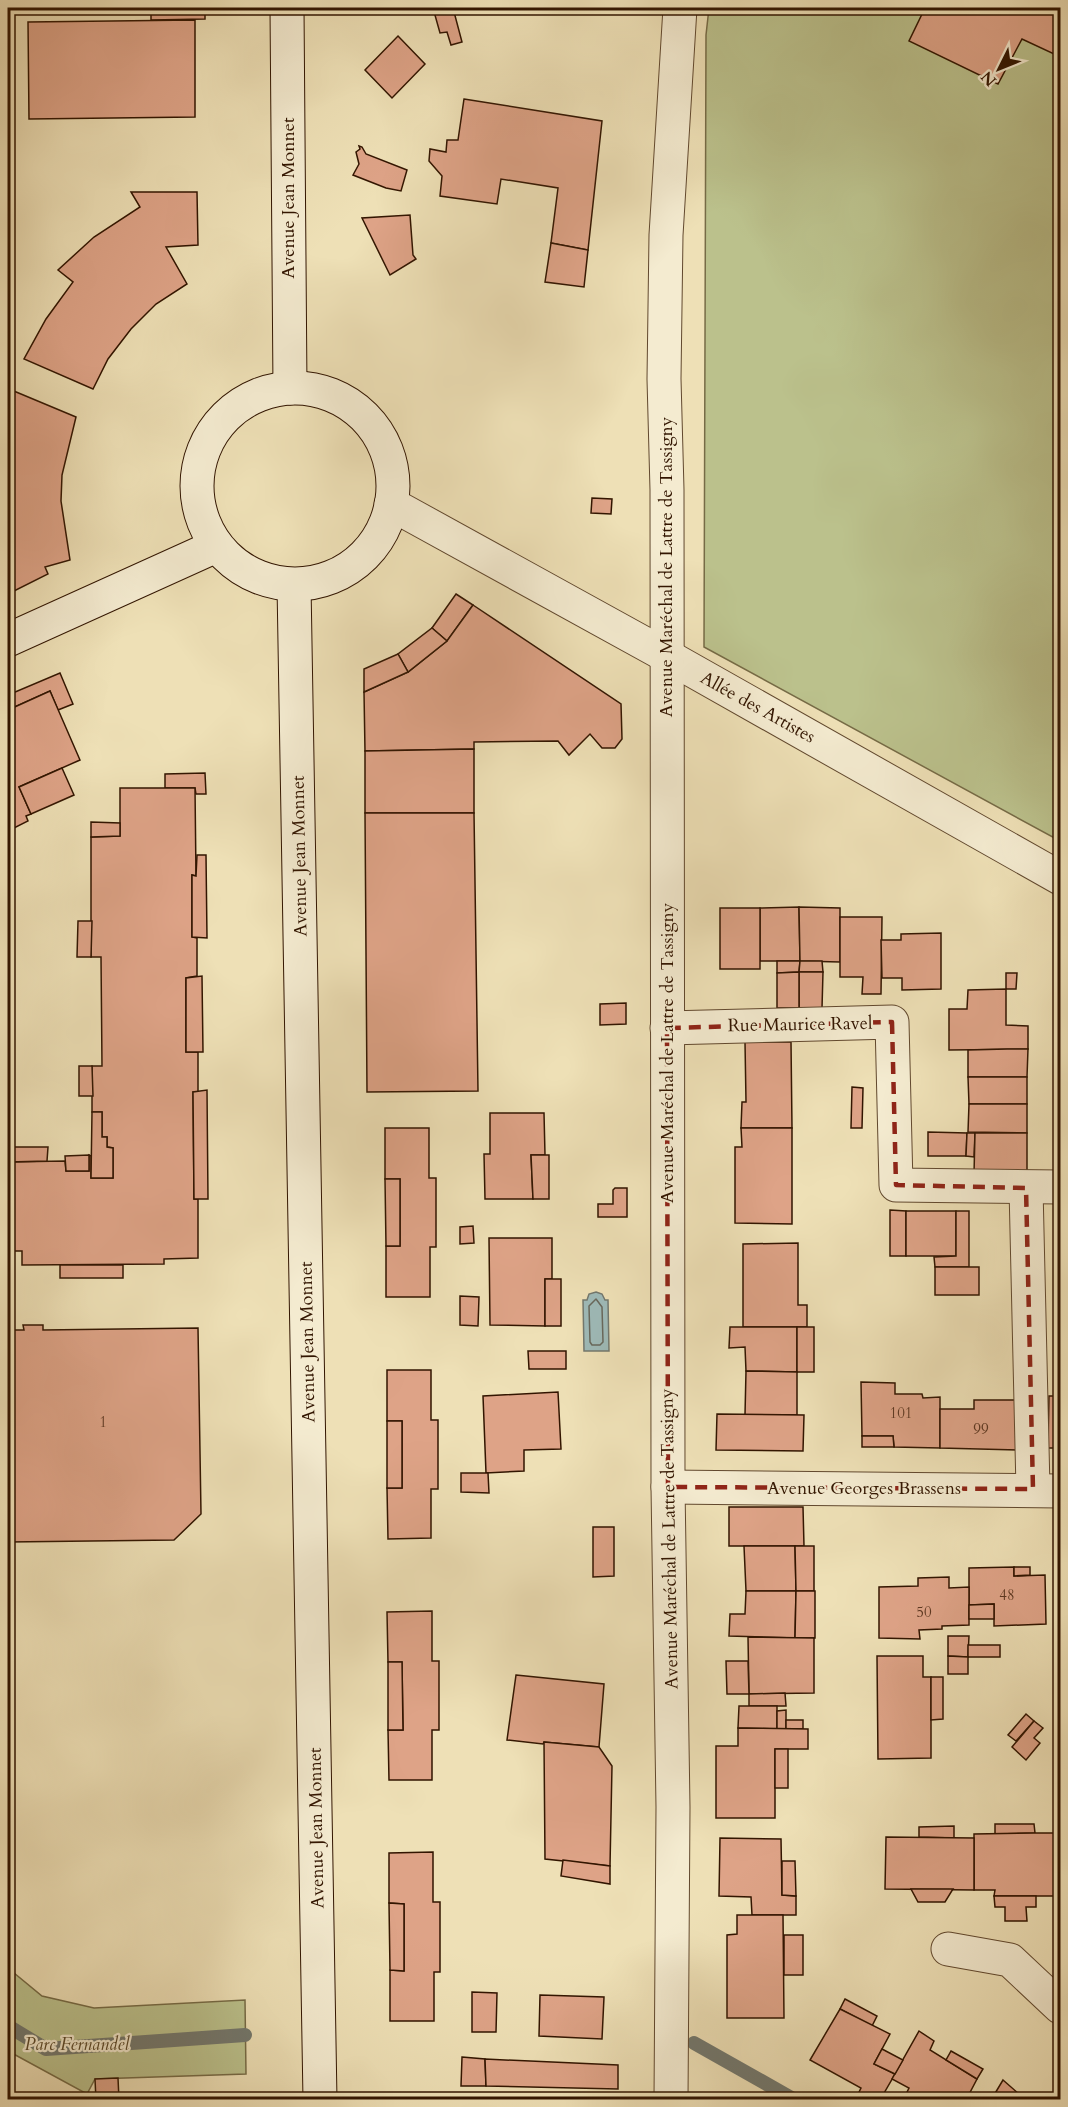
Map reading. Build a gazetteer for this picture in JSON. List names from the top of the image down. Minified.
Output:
{"streets":{"street":["Avenue Jean Monnet","Avenue Maréchal de Lattre de Tassigny","Allée des Artistes","Rue Maurice Ravel","Avenue Georges Brassens"]},"crossings":[["Avenue Jean Monnet","Allée des Artistes"],["Avenue Maréchal de Lattre de Tassigny","Allée des Artistes"],["Avenue Maréchal de Lattre de Tassigny","Rue Maurice Ravel"],["Avenue Maréchal de Lattre de Tassigny","Avenue Georges Brassens"]],"parks":["Parc Fernandel"],"house_numbers":["101","1","99","48","50"],"north":"bottom left"}
